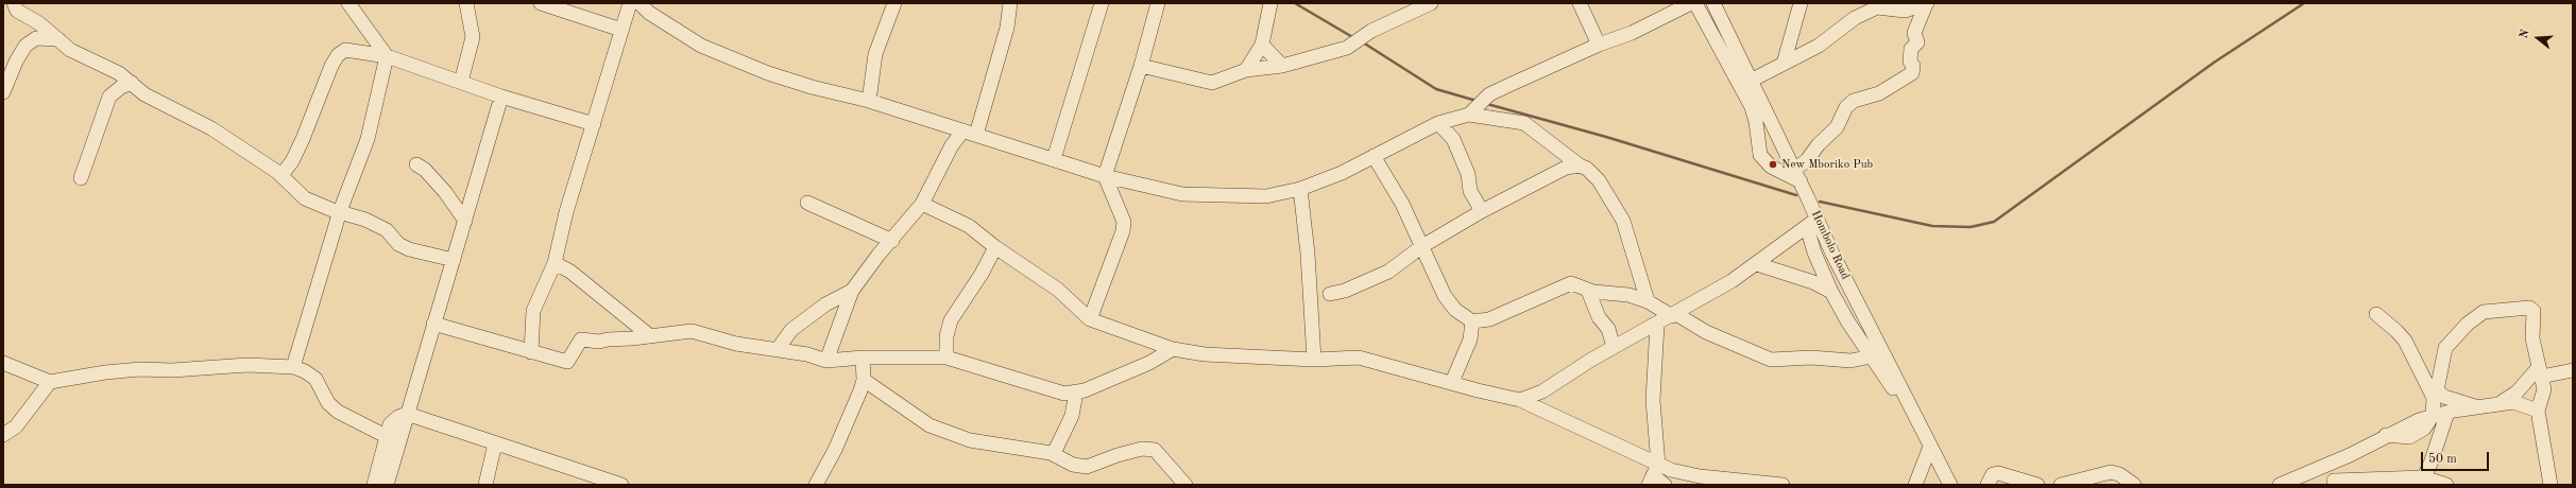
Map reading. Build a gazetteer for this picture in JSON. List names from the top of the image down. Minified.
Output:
{"streets":{"street":["Hombolo Road"]},"places":["New Mboriko Pub"],"scale_bar":"50 m","north":"left"}
